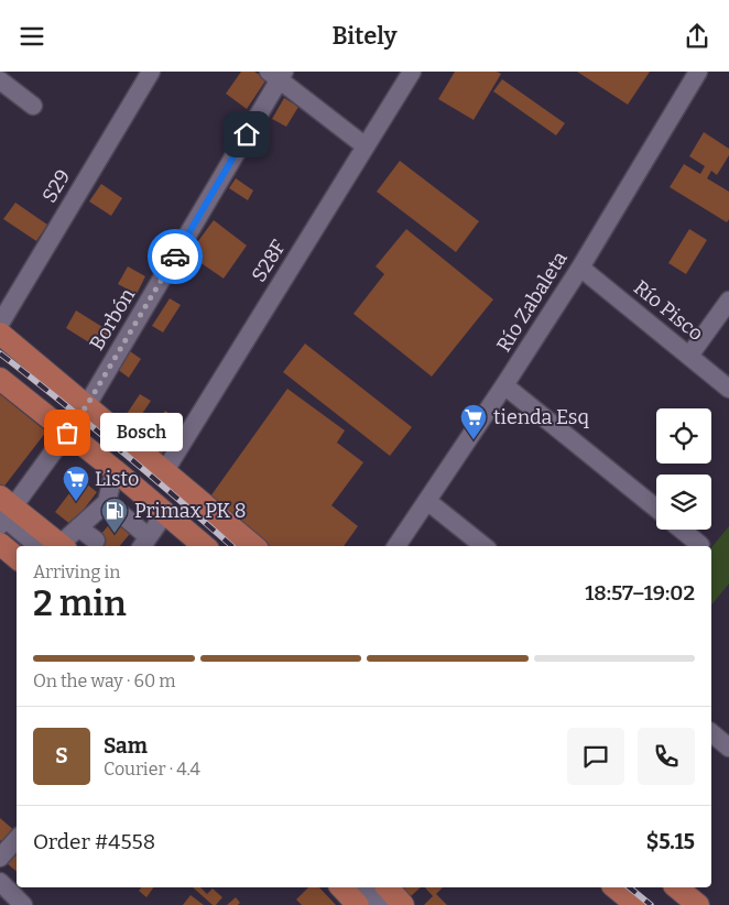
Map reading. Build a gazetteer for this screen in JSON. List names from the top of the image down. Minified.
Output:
{"streets":{"street":["S29","S28F","Río Zabaleta","Río Pisco","Borbón"]},"crossings":[["Río Zabaleta","Río Pisco"]],"places":{"other":["Bosch"],"supermarket":["tienda Esq","Listo"],"fuel station":["Primax PK 8"]},"page":{"header":"Bitely","bubble":"Bosch","heading":["2 min","Arriving in","18:57–19:02"],"panel":["Sam","Courier · 4.4","Order #4558","$5.15"],"bar":"On the way · 60 m","round":"S"}}
